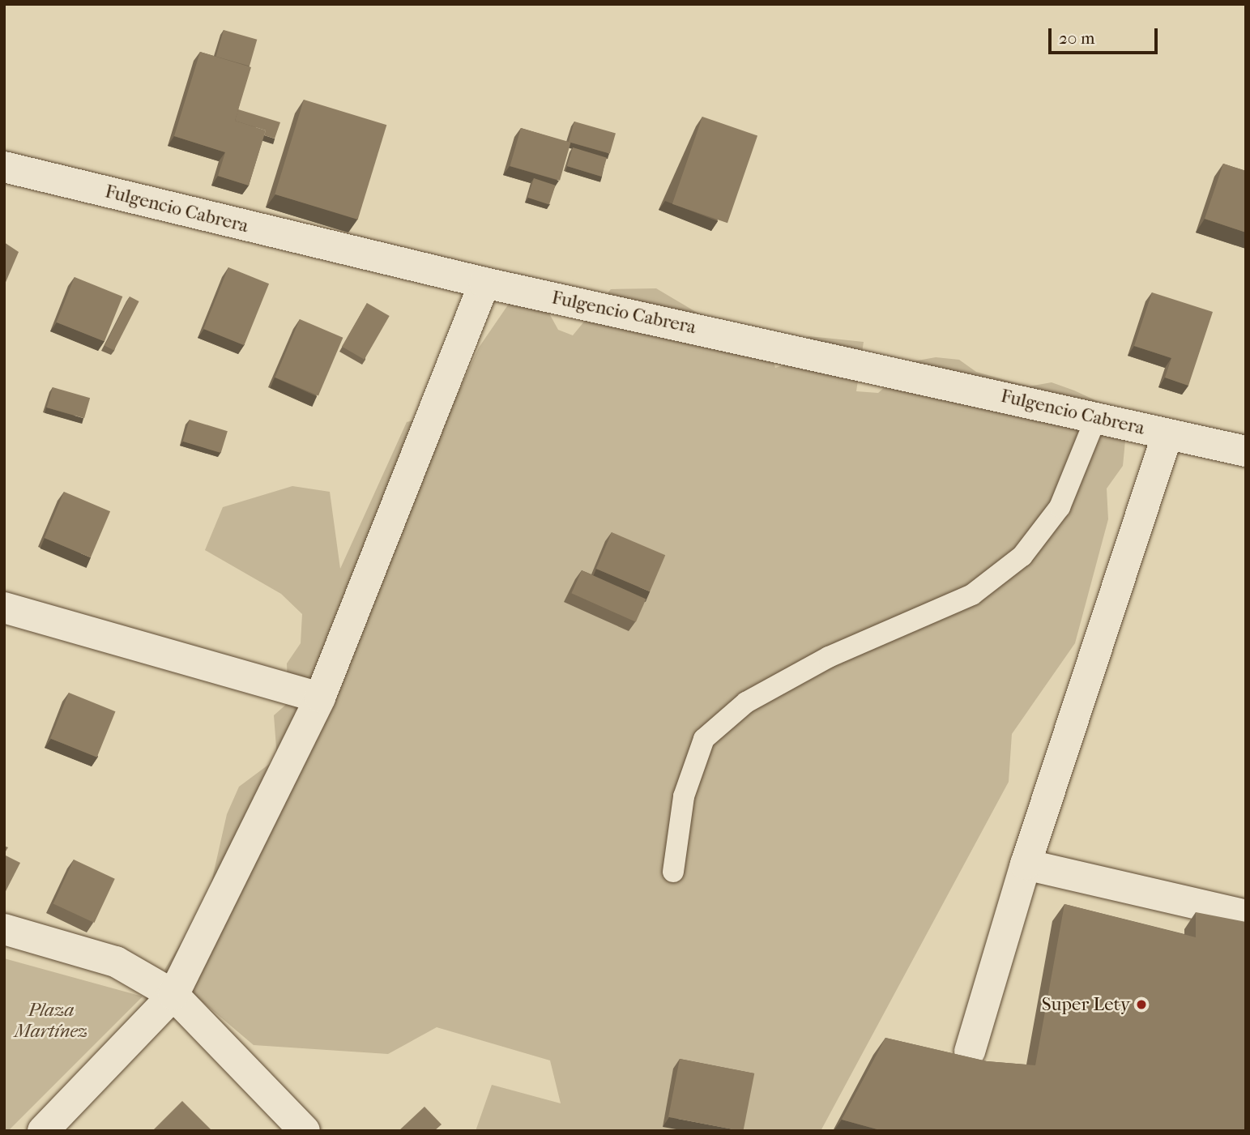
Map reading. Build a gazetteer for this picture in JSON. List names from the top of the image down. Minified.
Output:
{"streets":{"street":["Fulgencio Cabrera"]},"parks":["Plaza Martínez"],"places":["Super Lety"],"scale_bar":"20 m"}
